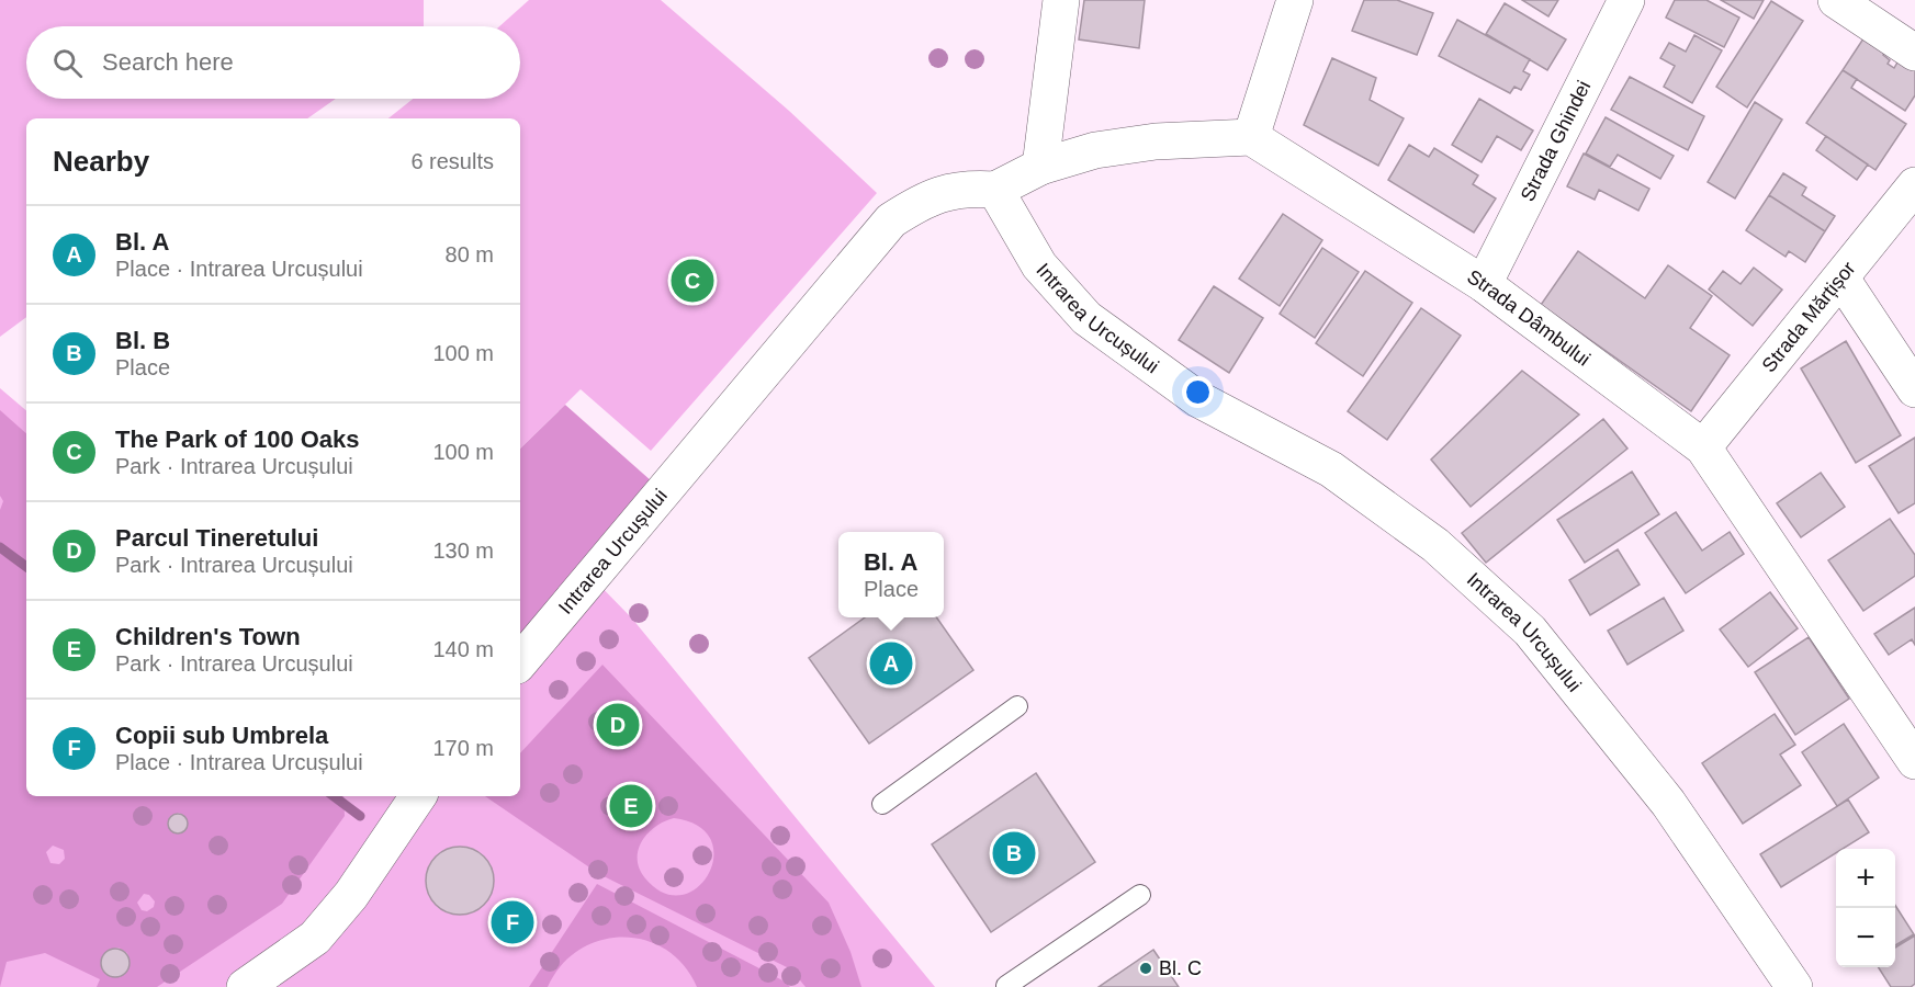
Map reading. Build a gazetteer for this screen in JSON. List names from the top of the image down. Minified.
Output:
{"streets":{"street":["Strada Ghindei","Intrarea Urcușului","Strada Mărțișor","Strada Dâmbului"]},"crossings":[["Strada Ghindei","Strada Dâmbului"],["Strada Mărțișor","Strada Dâmbului"]],"places":["Bl. C"],"page":{"search":"Search here","heading":["Nearby","6 results"],"list":[{"mark":"A","name":"Bl. A","note":"Place · Intrarea Urcușului","value":"80 m"},{"mark":"B","name":"Bl. B","note":"Place","value":"100 m"},{"mark":"C","name":"The Park of 100 Oaks","note":"Park · Intrarea Urcușului","value":"100 m"},{"mark":"D","name":"Parcul Tineretului","note":"Park · Intrarea Urcușului","value":"130 m"},{"mark":"E","name":"Children's Town","note":"Park · Intrarea Urcușului","value":"140 m"},{"mark":"F","name":"Copii sub Umbrela","note":"Place · Intrarea Urcușului","value":"170 m"}],"pins":["C","A","D","E","B","F"],"popup":["Bl. A","Place"],"map_buttons":["+","−"]}}
